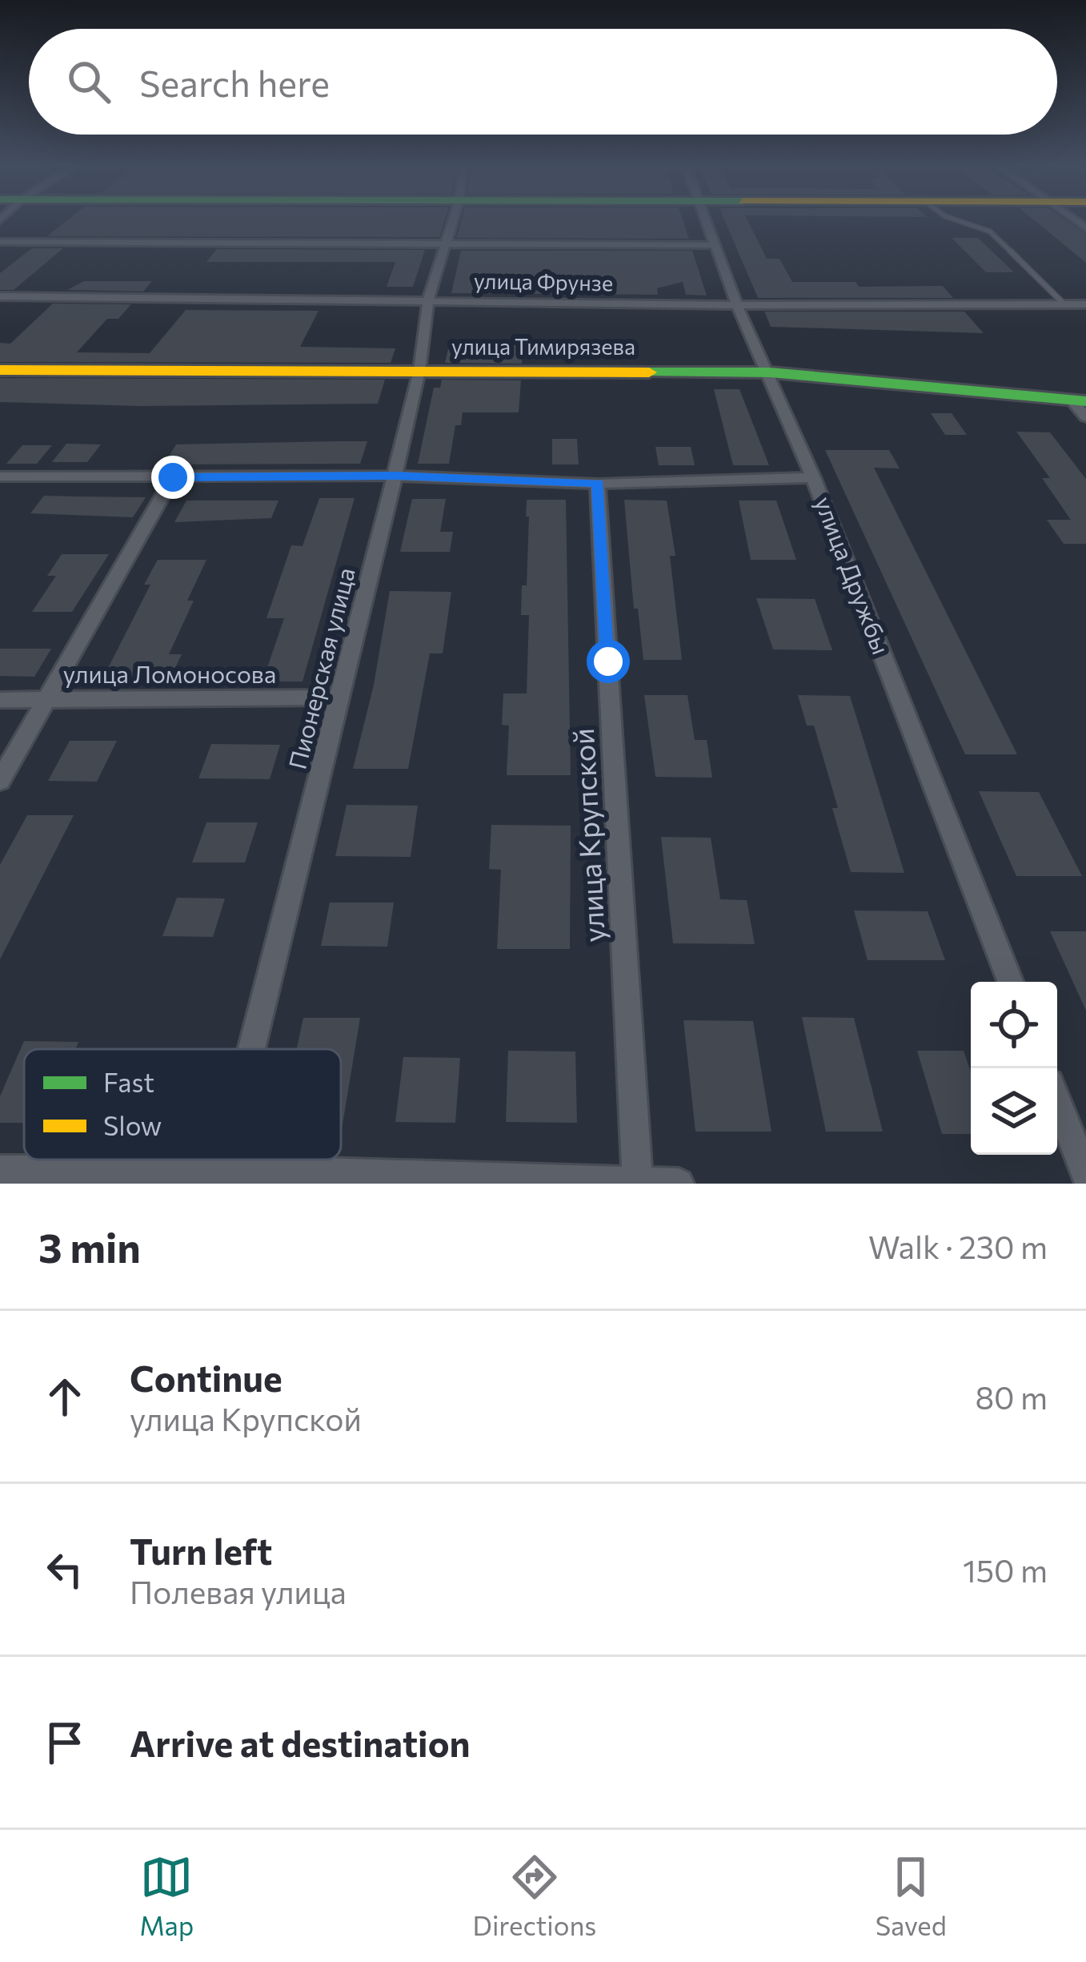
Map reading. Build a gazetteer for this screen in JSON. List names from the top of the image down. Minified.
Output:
{"streets":{"street":["улица Фрунзе","улица Тимирязева","улица Дружбы","Пионерская улица","улица Ломоносова","улица Крупской"]},"crossings":[["улица Фрунзе","улица Дружбы"],["улица Фрунзе","Пионерская улица"],["улица Тимирязева","улица Дружбы"],["улица Тимирязева","Пионерская улица"],["Пионерская улица","улица Ломоносова"]],"legend":["Fast","Slow"],"page":{"search":"Search here","heading":["3 min","Walk · 230 m"],"list":[["Continue","улица Крупской","80 m"],["Turn left","Полевая улица","150 m"],"Arrive at destination"],"nav":["Map","Directions","Saved"]}}
